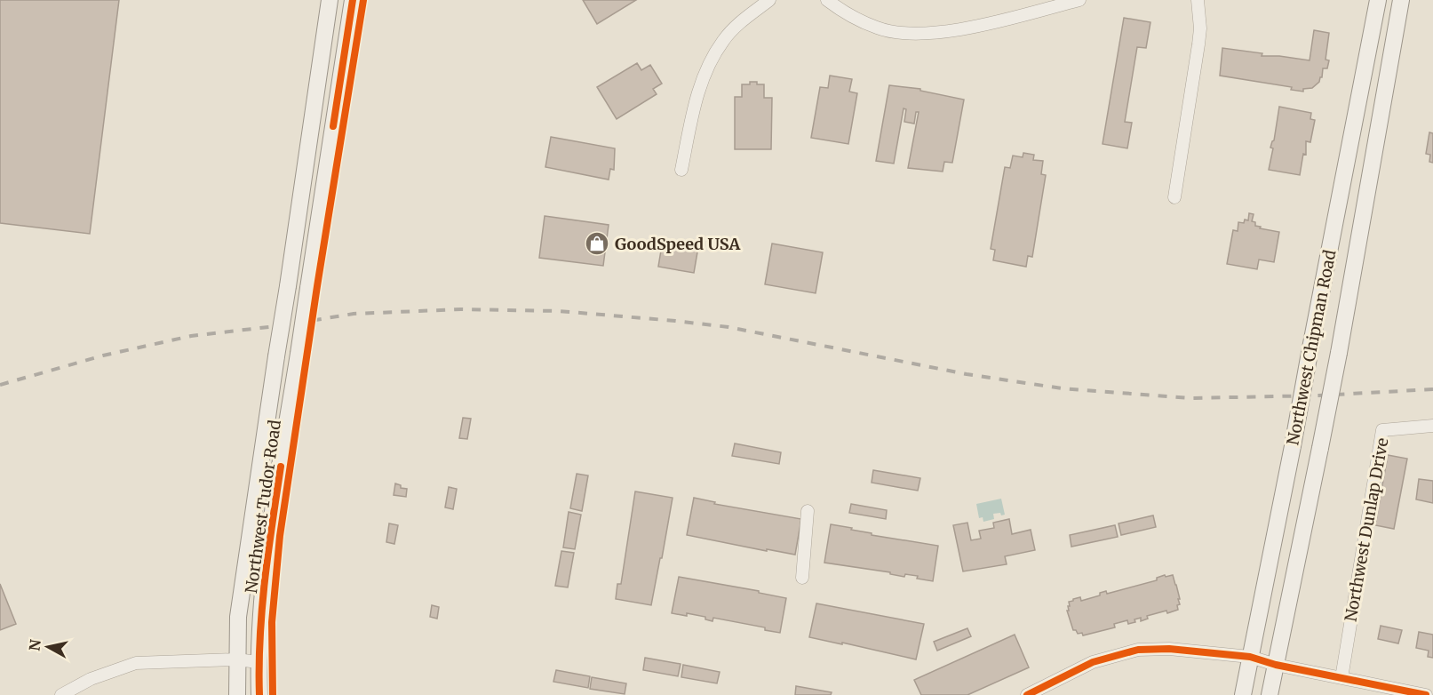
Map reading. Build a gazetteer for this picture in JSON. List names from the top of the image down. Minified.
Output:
{"streets":{"main road":["Northwest Chipman Road","Northwest Tudor Road"],"street":["Northwest Dunlap Drive"]},"places":{"shop":["GoodSpeed USA"]},"north":"left"}
